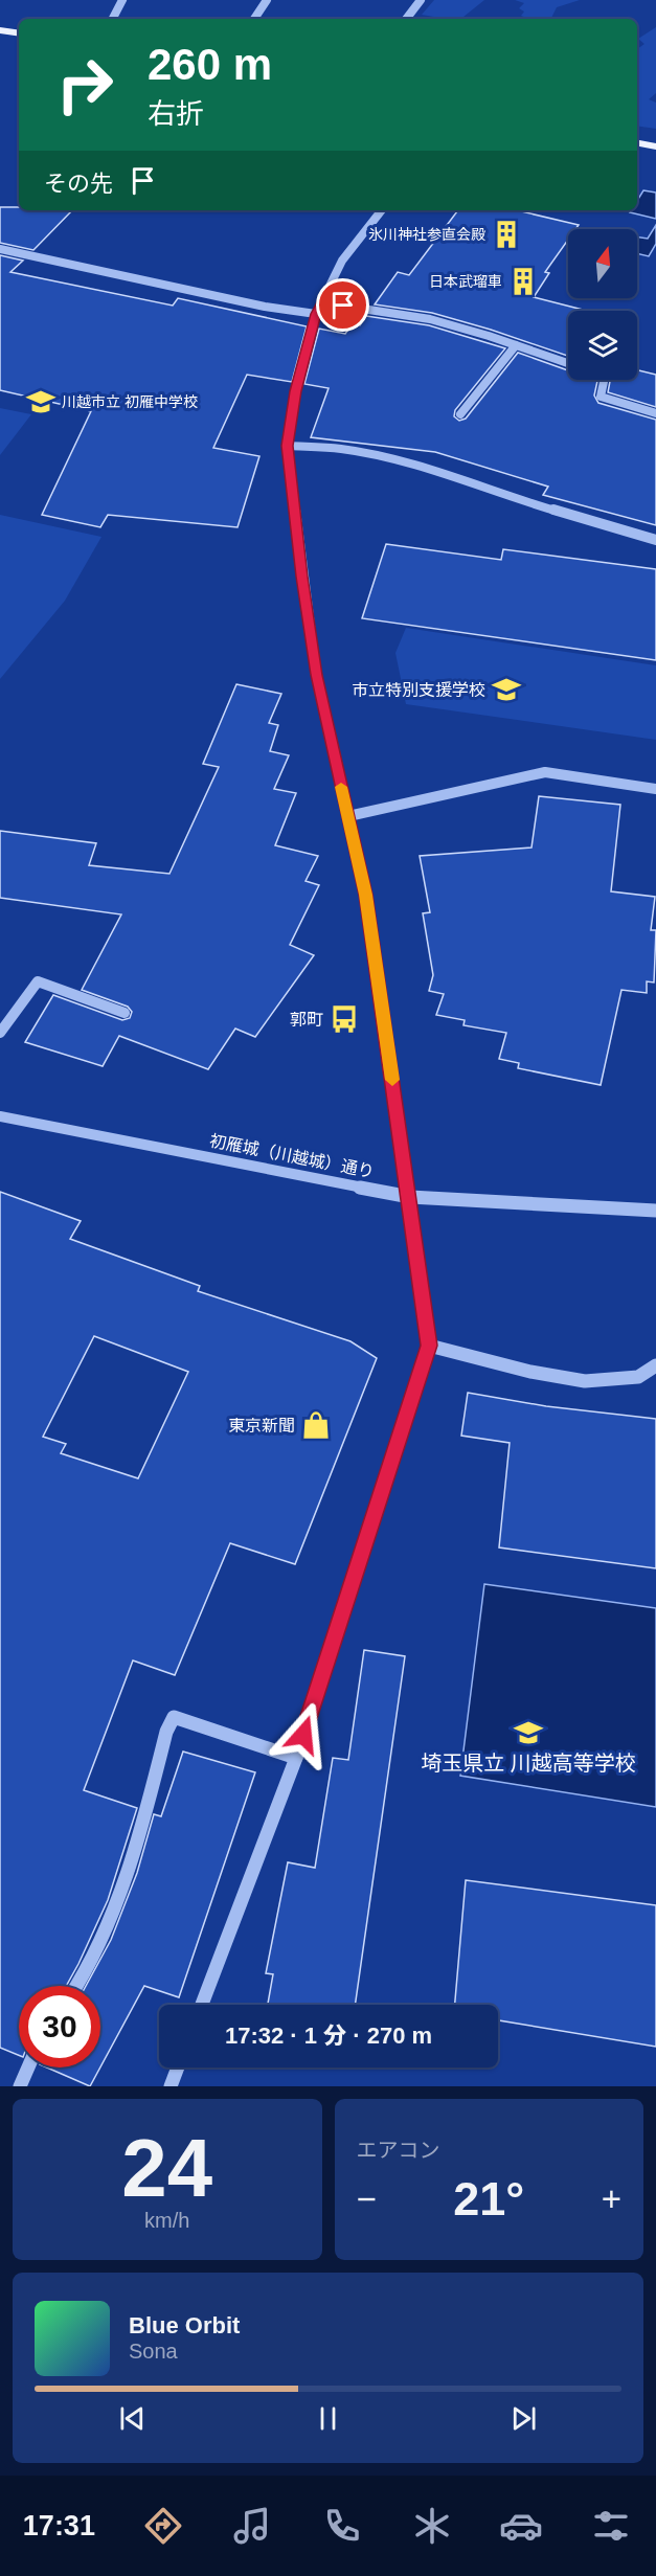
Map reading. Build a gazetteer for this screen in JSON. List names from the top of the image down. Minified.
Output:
{"streets":{"street":["初雁城（川越城）通り"]},"places":{"building":["氷川神社参直会殿","日本武瑠車"],"school or university":["川越市立 初雁中学校","市立特別支援学校","埼玉県立 川越高等学校"],"bus stop":["郭町"],"shop":["東京新聞"]},"north":"top","page":{"turn":["260 m","右折"],"then":"その先","limit":"30","trip":"17:32 · 1 分 · 270 m","tile":[["24","km/h"],"エアコン"],"heat":["−","21°","+"],"song":["Blue Orbit","Sona"],"tabs":"17:31"}}
